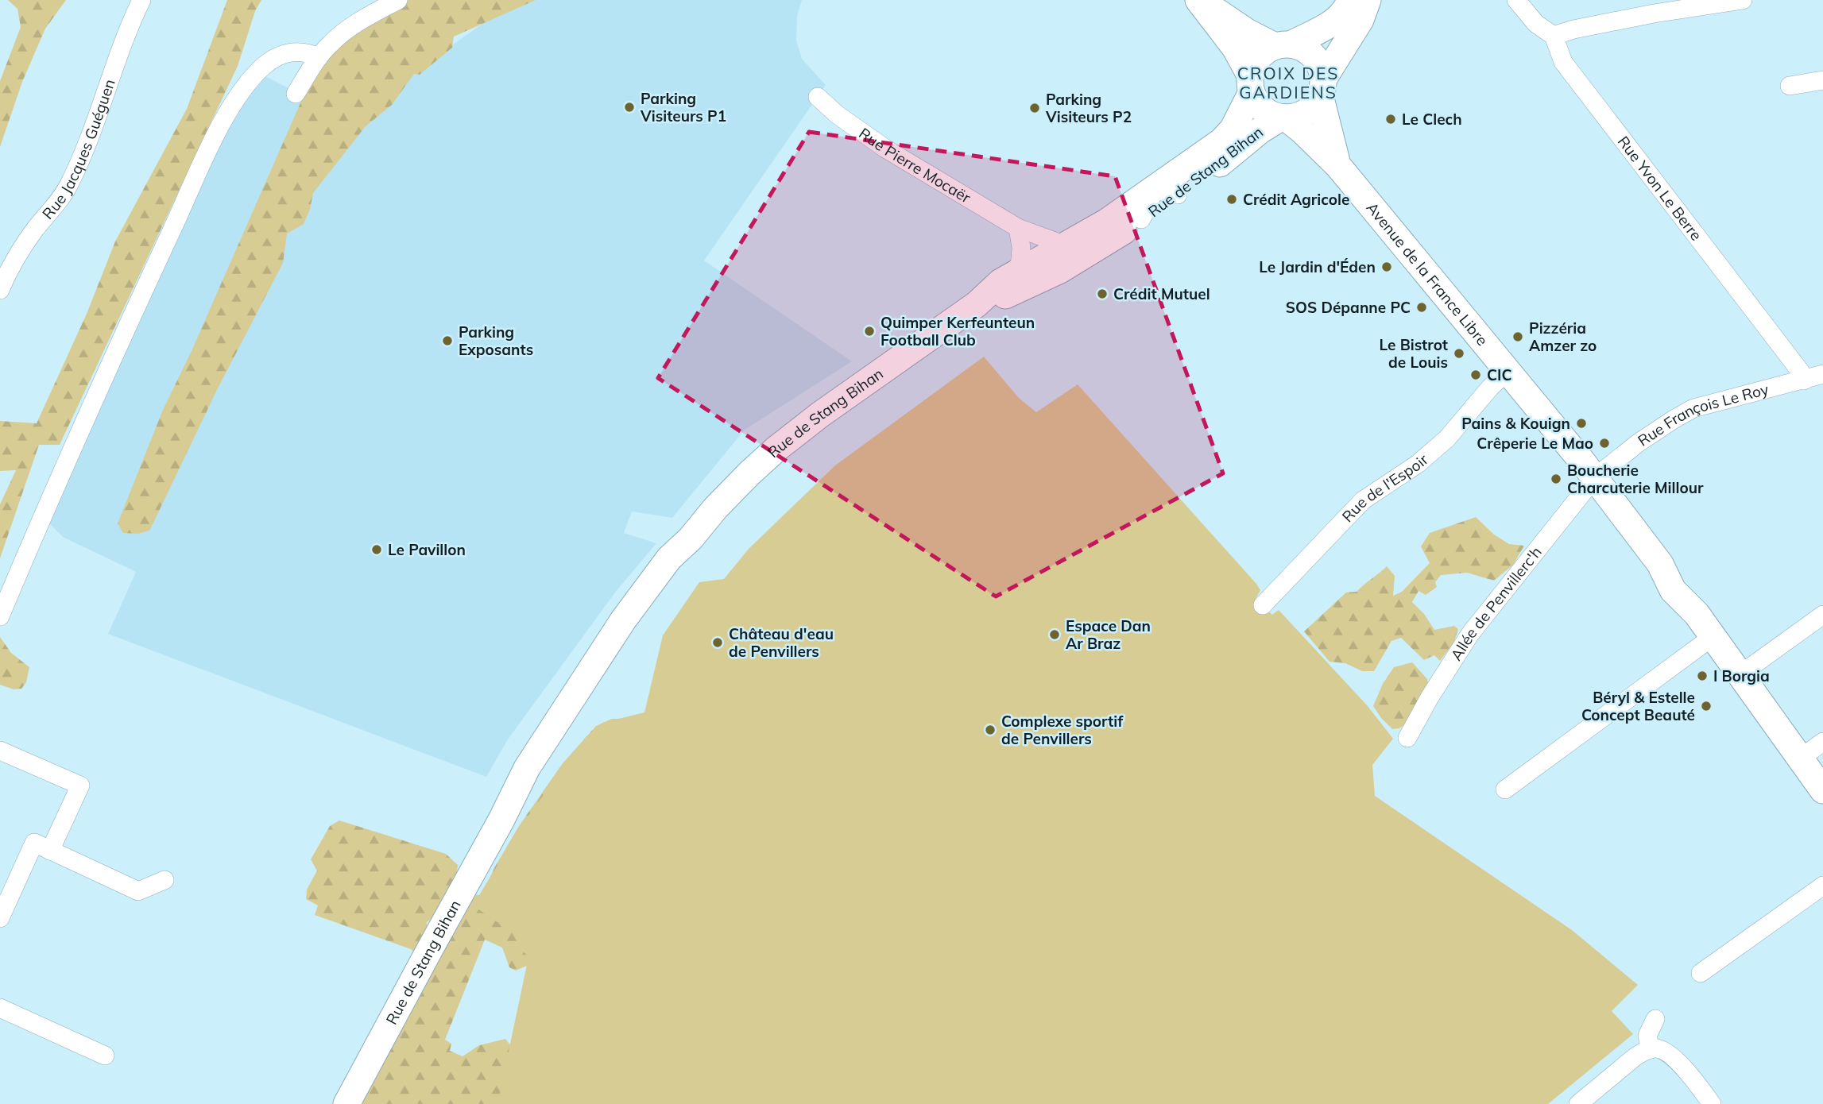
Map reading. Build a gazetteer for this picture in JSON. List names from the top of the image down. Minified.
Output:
{"streets":{"street":["Rue Jacques Guéguen","Rue Pierre Mocaër","Rue de Stang Bihan","Rue Yvon Le Berre","Avenue de la France Libre","Rue François Le Roy","Rue de l'Espoir","Allée de Penvillerc'h"]},"crossings":[["Rue Pierre Mocaër","Rue de Stang Bihan"],["Rue de Stang Bihan","Avenue de la France Libre"],["Rue Yvon Le Berre","Rue François Le Roy"],["Avenue de la France Libre","Rue François Le Roy"],["Avenue de la France Libre","Rue de l'Espoir"],["Avenue de la France Libre","Allée de Penvillerc'h"],["Rue François Le Roy","Allée de Penvillerc'h"]],"districts":["CROIX DES GARDIENS"],"places":["Parking Visiteurs P1","Parking Visiteurs P2","Le Clech","Crédit Agricole","Le Jardin d'Éden","Crédit Mutuel","SOS Dépanne PC","Quimper Kerfeunteun Football Club","Pizzéria Amzer zo","Parking Exposants","Le Bistrot de Louis","CIC","Pains & Kouign","Crêperie Le Mao","Boucherie Charcuterie Millour","Le Pavillon","Espace Dan Ar Braz","Château d'eau de Penvillers","I Borgia","Béryl & Estelle Concept Beauté","Complexe sportif de Penvillers"]}
